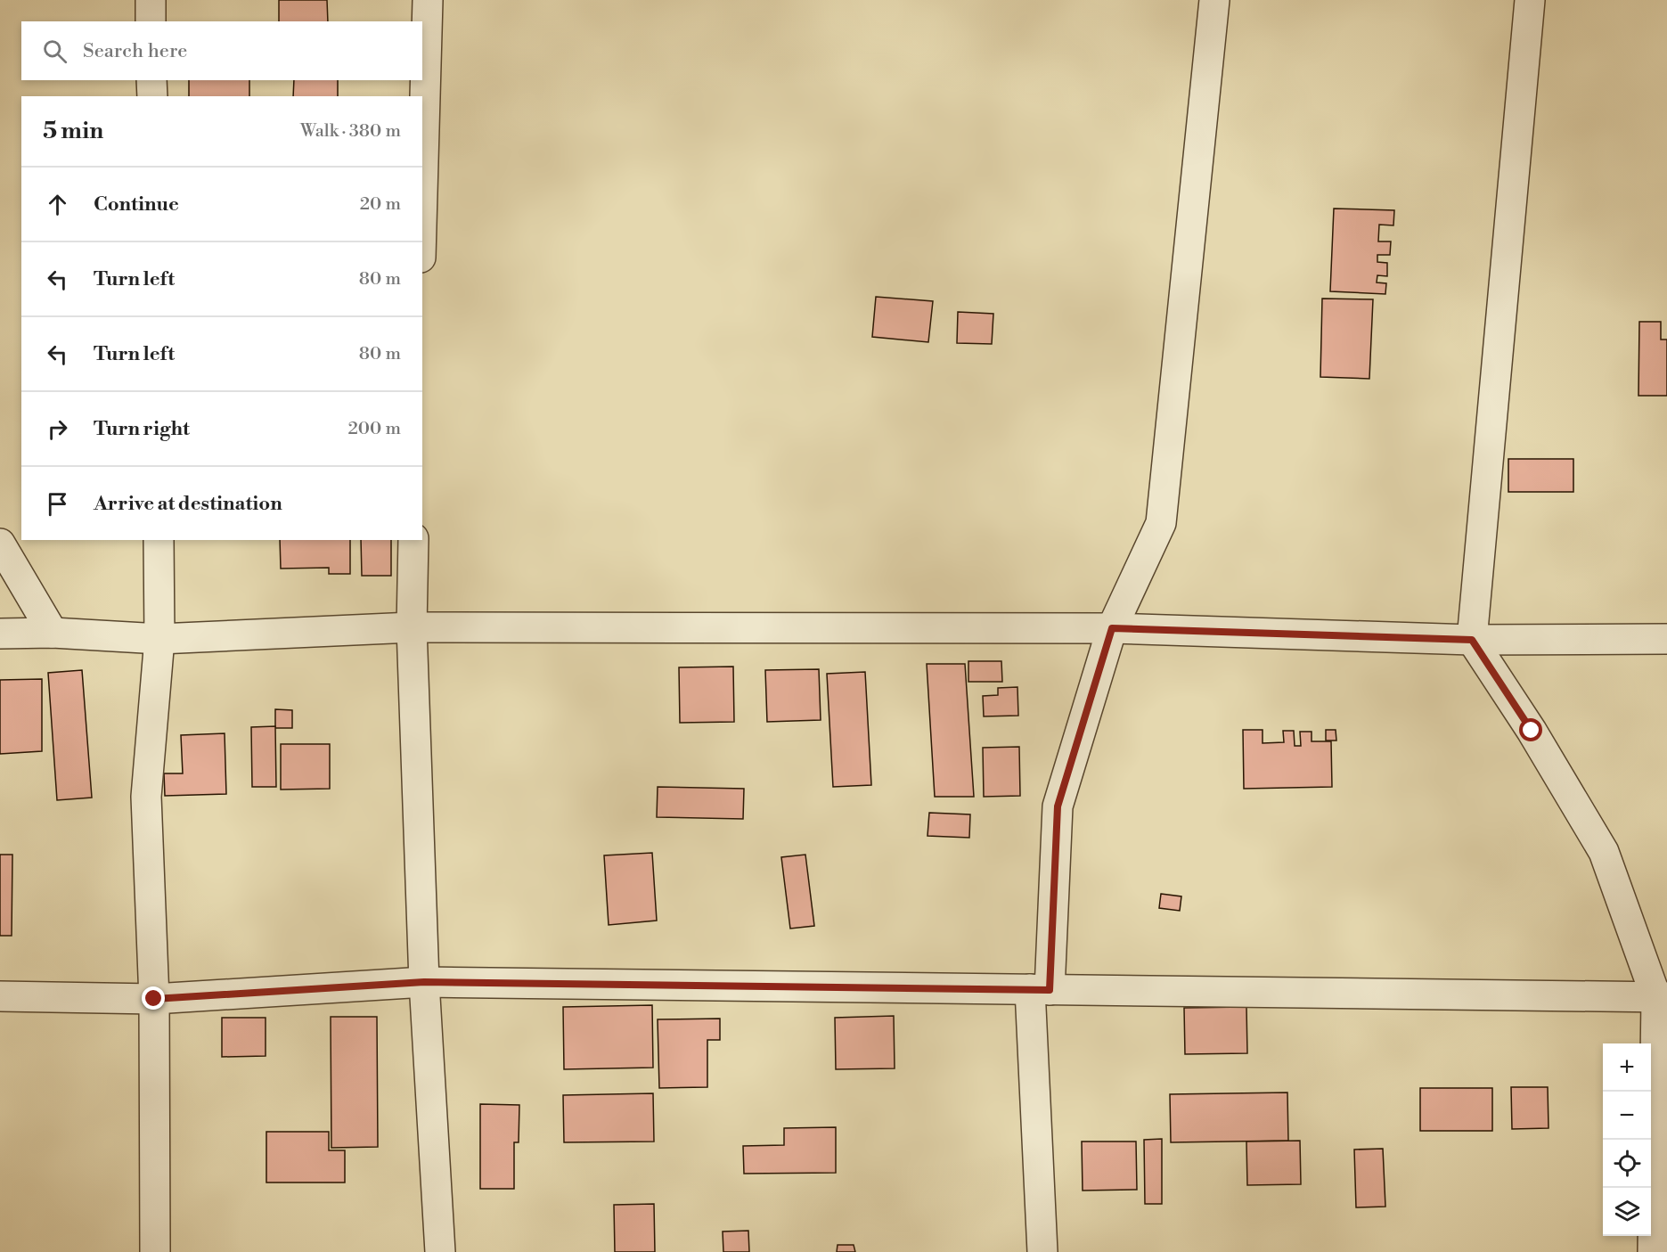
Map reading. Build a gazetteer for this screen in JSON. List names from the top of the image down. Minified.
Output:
{"page":{"search":"Search here","heading":["5 min","Walk · 380 m"],"list":[["Continue","20 m"],["Turn left","80 m"],["Turn left","80 m"],["Turn right","200 m"],"Arrive at destination"],"map_buttons":["+","−"]}}
